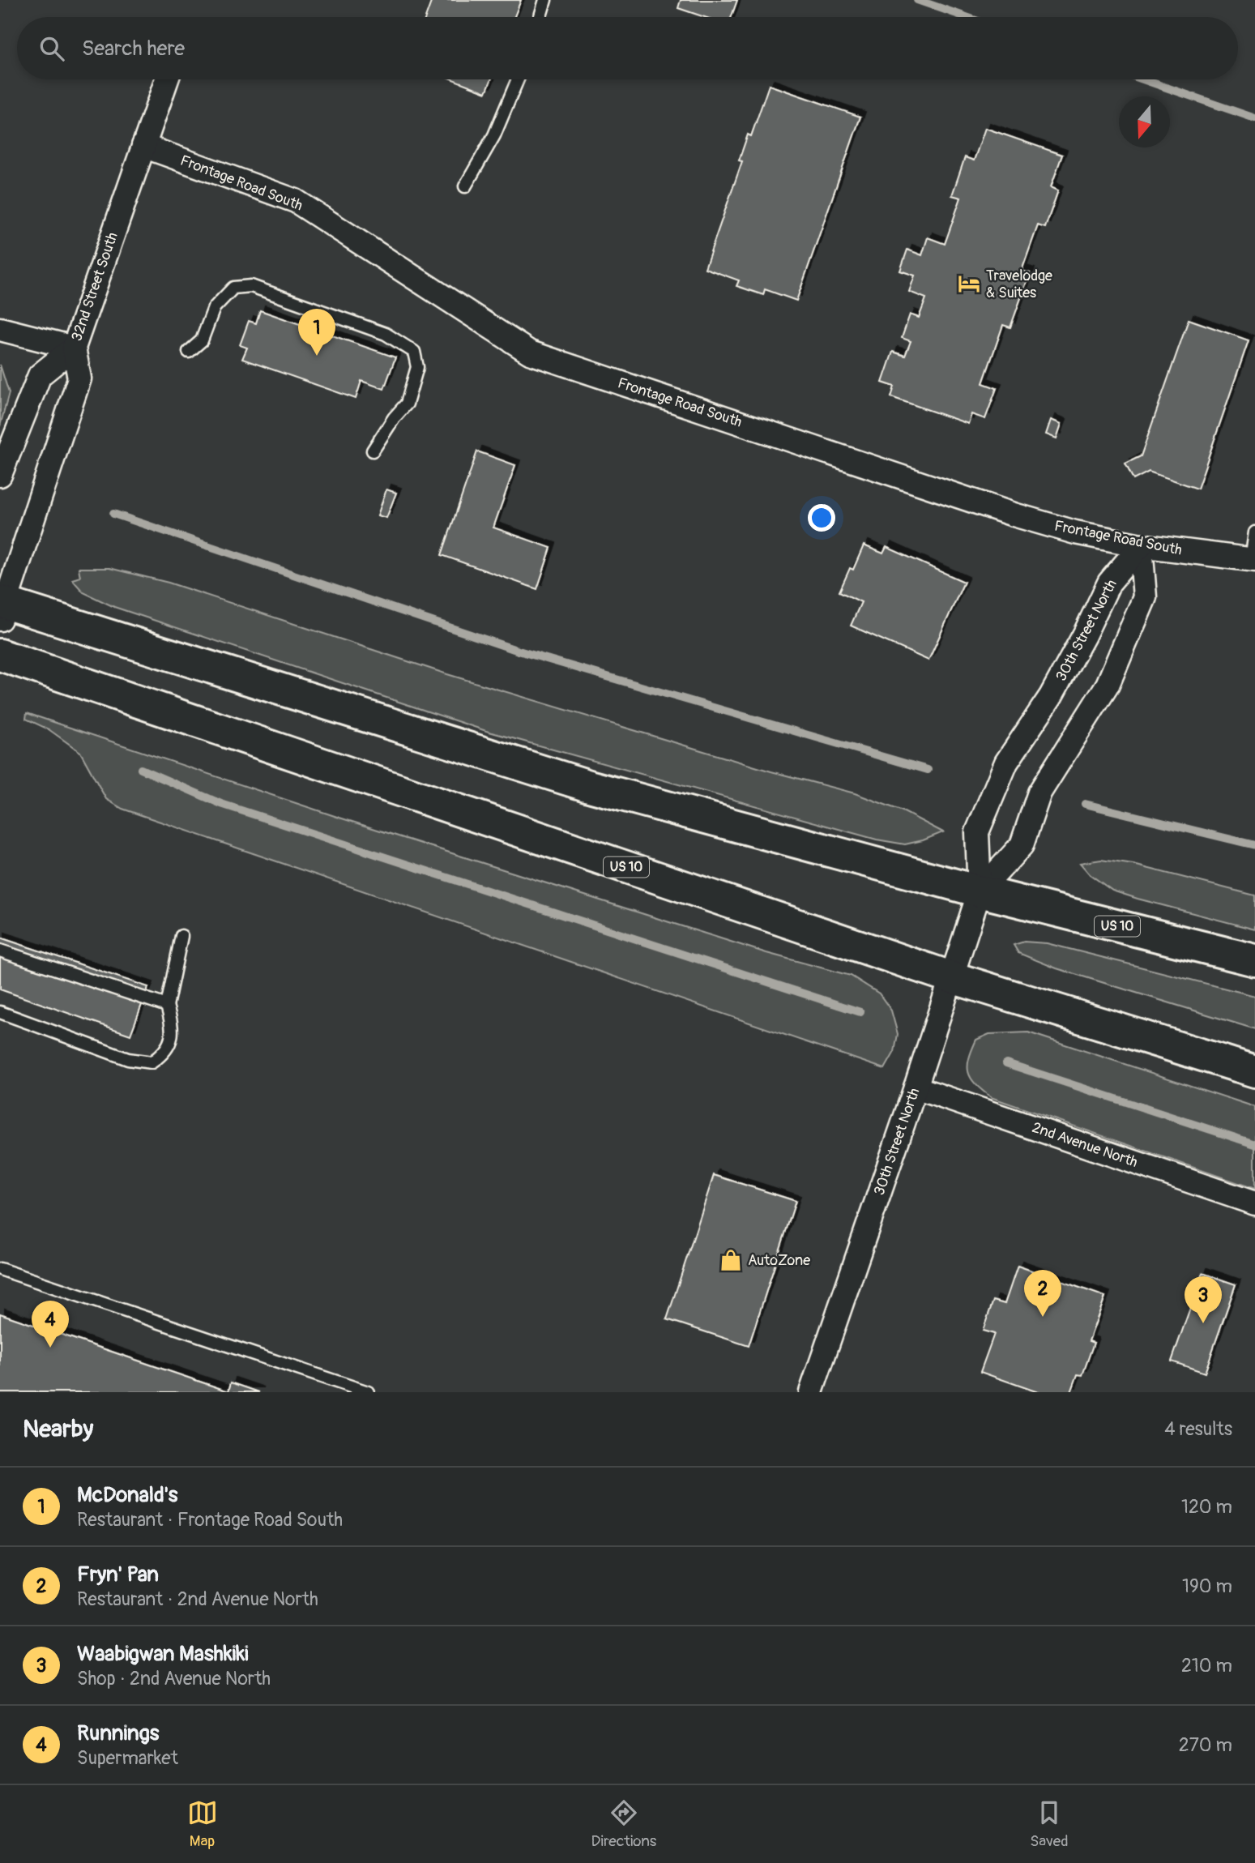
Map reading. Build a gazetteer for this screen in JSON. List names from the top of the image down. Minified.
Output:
{"streets":{"main road":["US 10"],"street":["Frontage Road South","32nd Street South","30th Street North","2nd Avenue North"]},"crossings":[["Frontage Road South","32nd Street South"],["Frontage Road South","30th Street North"],["32nd Street South","US 10"],["30th Street North","US 10"],["30th Street North","2nd Avenue North"]],"places":{"hotel":["Travelodge & Suites"],"shop":["AutoZone"]},"north":"bottom","page":{"search":"Search here","pins":["1","2","3","4"],"heading":["Nearby","4 results"],"list":[{"mark":"1","name":"McDonald's","note":"Restaurant · Frontage Road South","value":"120 m"},{"mark":"2","name":"Fryn' Pan","note":"Restaurant · 2nd Avenue North","value":"190 m"},{"mark":"3","name":"Waabigwan Mashkiki","note":"Shop · 2nd Avenue North","value":"210 m"},{"mark":"4","name":"Runnings","note":"Supermarket","value":"270 m"}],"nav":["Map","Directions","Saved"]}}
